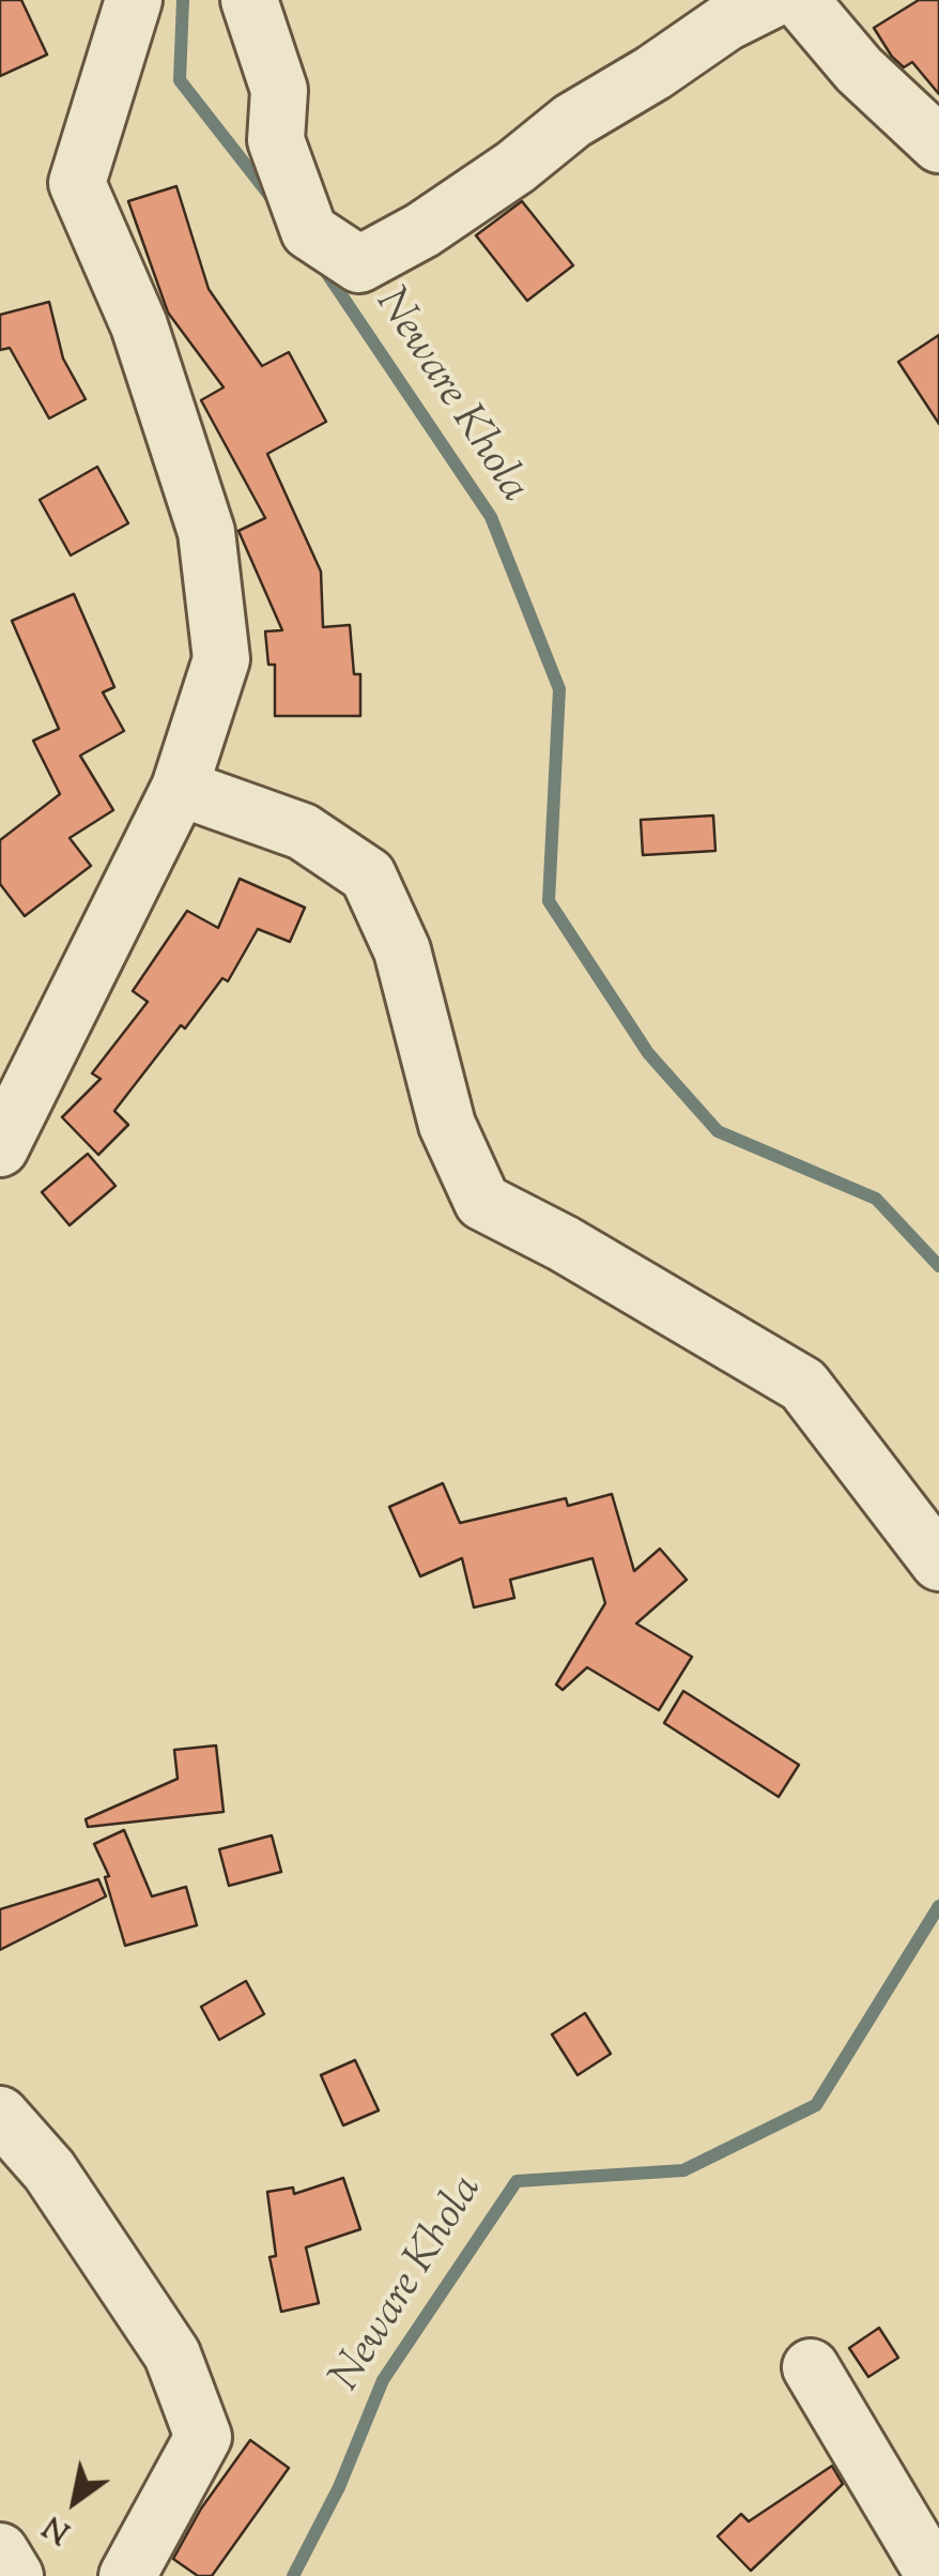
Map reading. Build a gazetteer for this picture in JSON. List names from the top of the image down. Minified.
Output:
{"water":["Neware Khola"],"north":"bottom left"}
